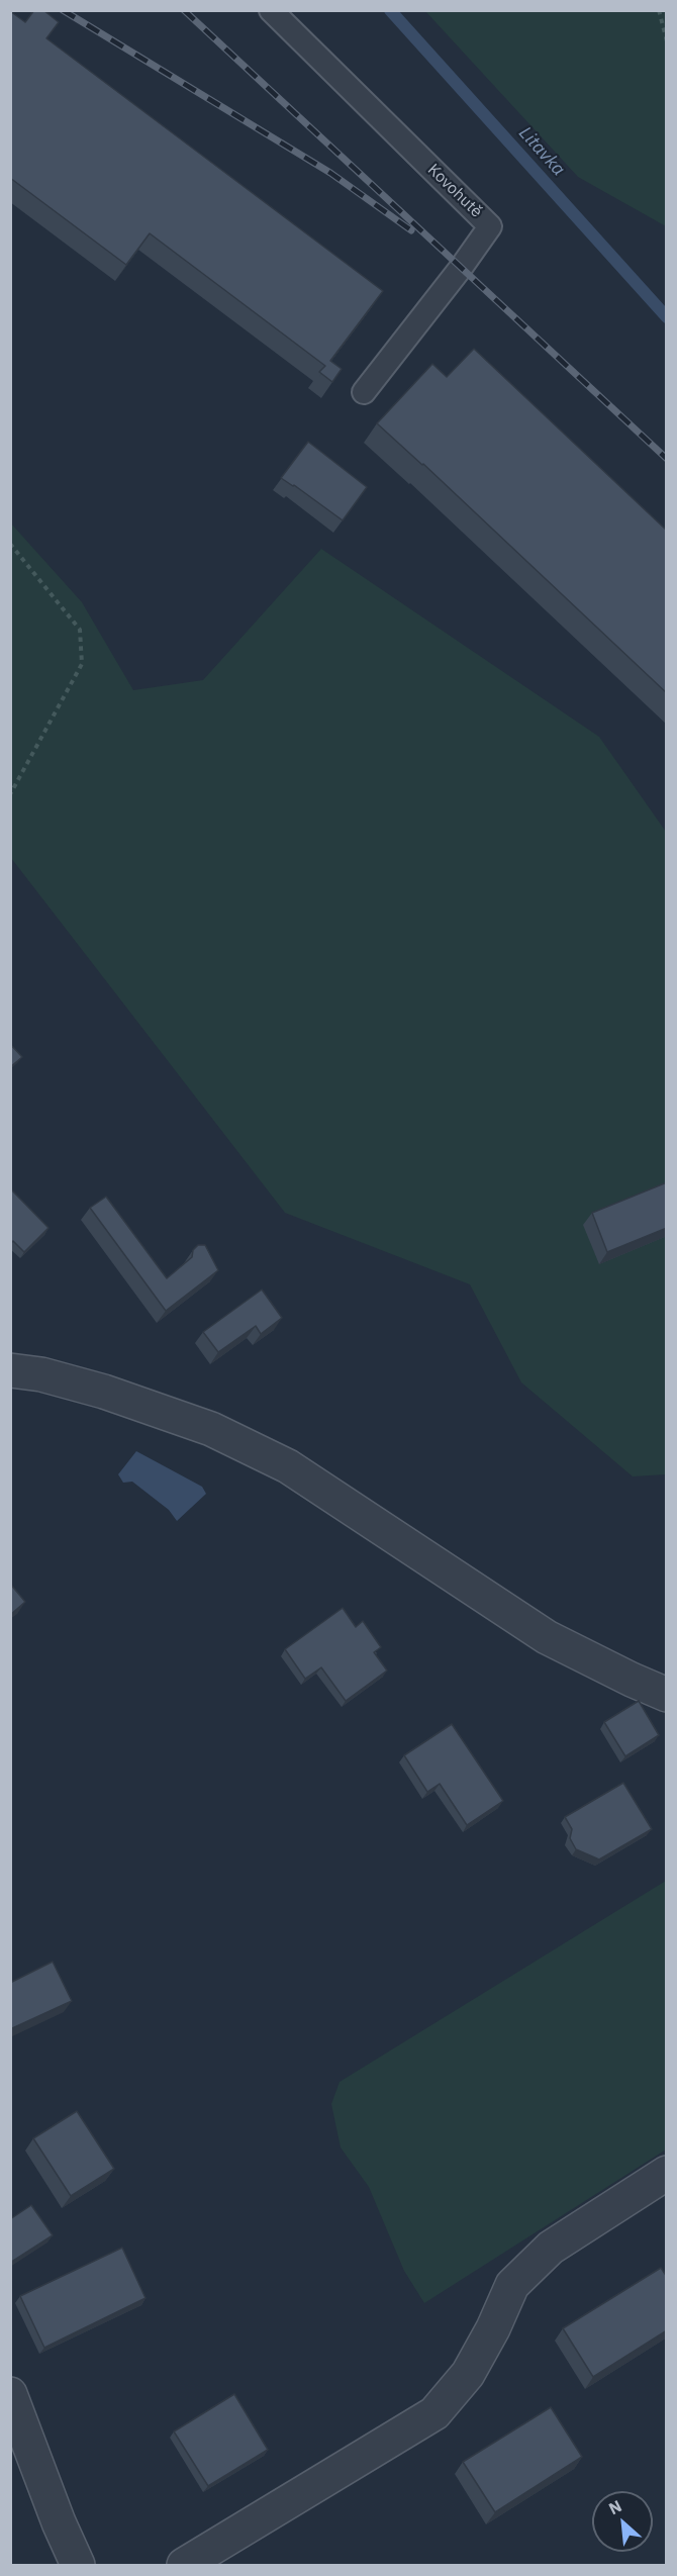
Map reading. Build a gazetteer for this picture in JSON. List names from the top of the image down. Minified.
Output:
{"streets":{"lane":["Kovohutě"]},"water":["Litavka"],"north":"top left"}
